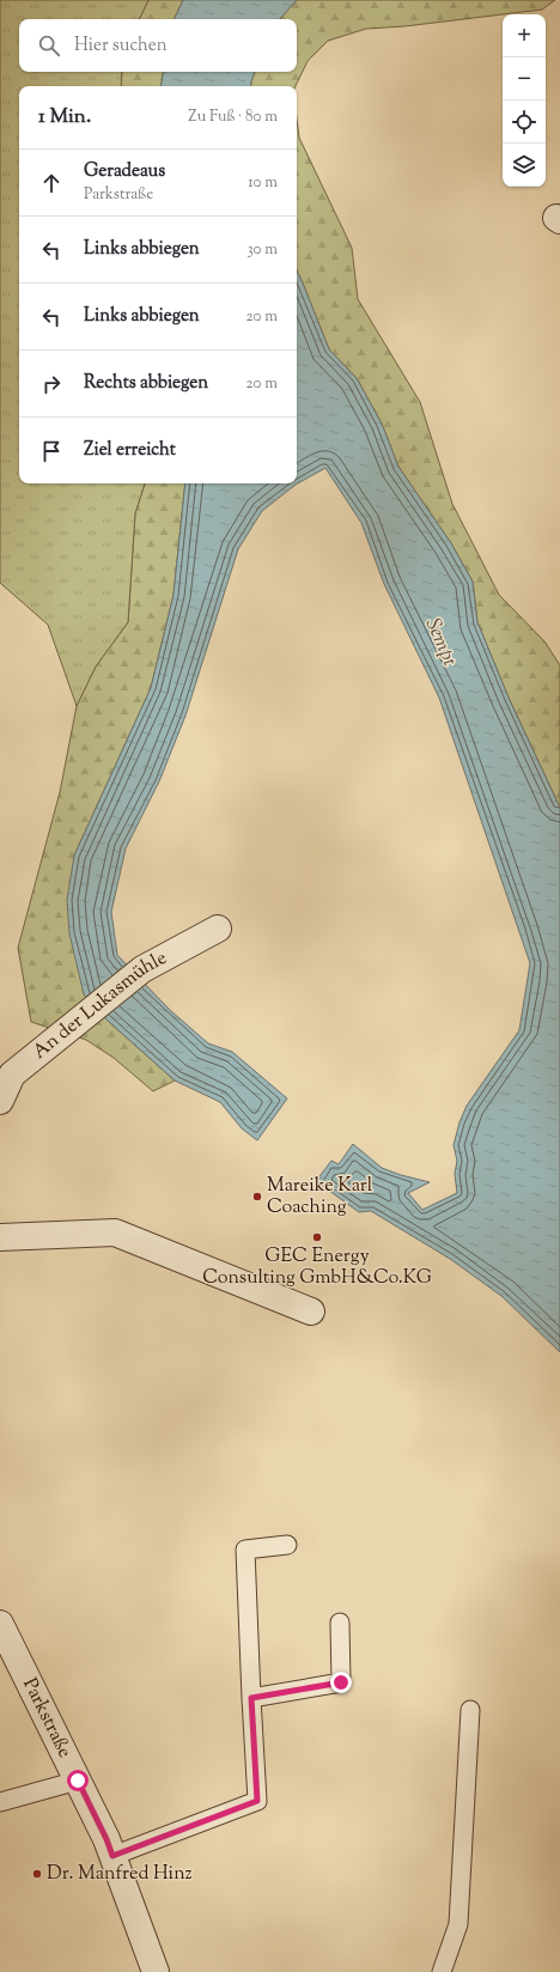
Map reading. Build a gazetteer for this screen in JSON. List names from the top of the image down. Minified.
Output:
{"streets":{"street":["An der Lukasmühle","Parkstraße"]},"water":["Sempt"],"places":["Mareike Karl Coaching","GEC Energy Consulting GmbH&Co.KG","Dr. Manfred Hinz"],"page":{"map_buttons":["+","−"],"search":"Hier suchen","heading":["1 Min.","Zu Fuß · 80 m"],"list":[["Geradeaus","Parkstraße","10 m"],["Links abbiegen","30 m"],["Links abbiegen","20 m"],["Rechts abbiegen","20 m"],"Ziel erreicht"]}}
